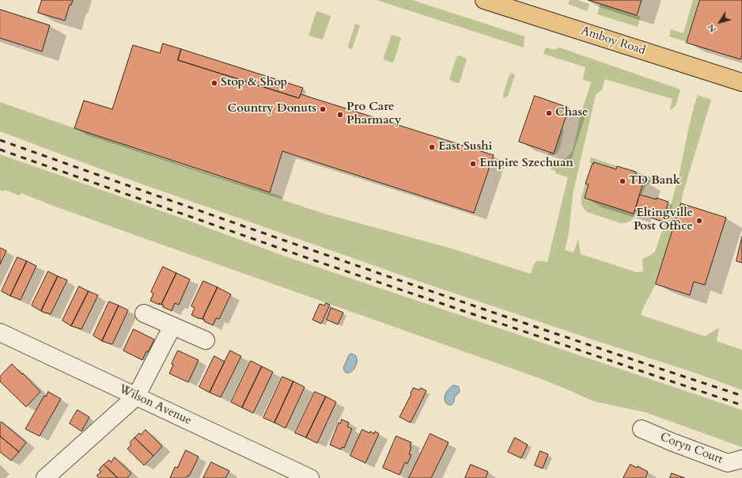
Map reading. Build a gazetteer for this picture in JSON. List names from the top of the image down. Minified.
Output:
{"streets":{"main road":["Amboy Road"],"street":["Wilson Avenue","Coryn Court"]},"places":["Stop & Shop","Country Donuts","Chase","Pro Care Pharmacy","East Sushi","Empire Szechuan","TD Bank","Eltingville Post Office"],"north":"bottom left"}
